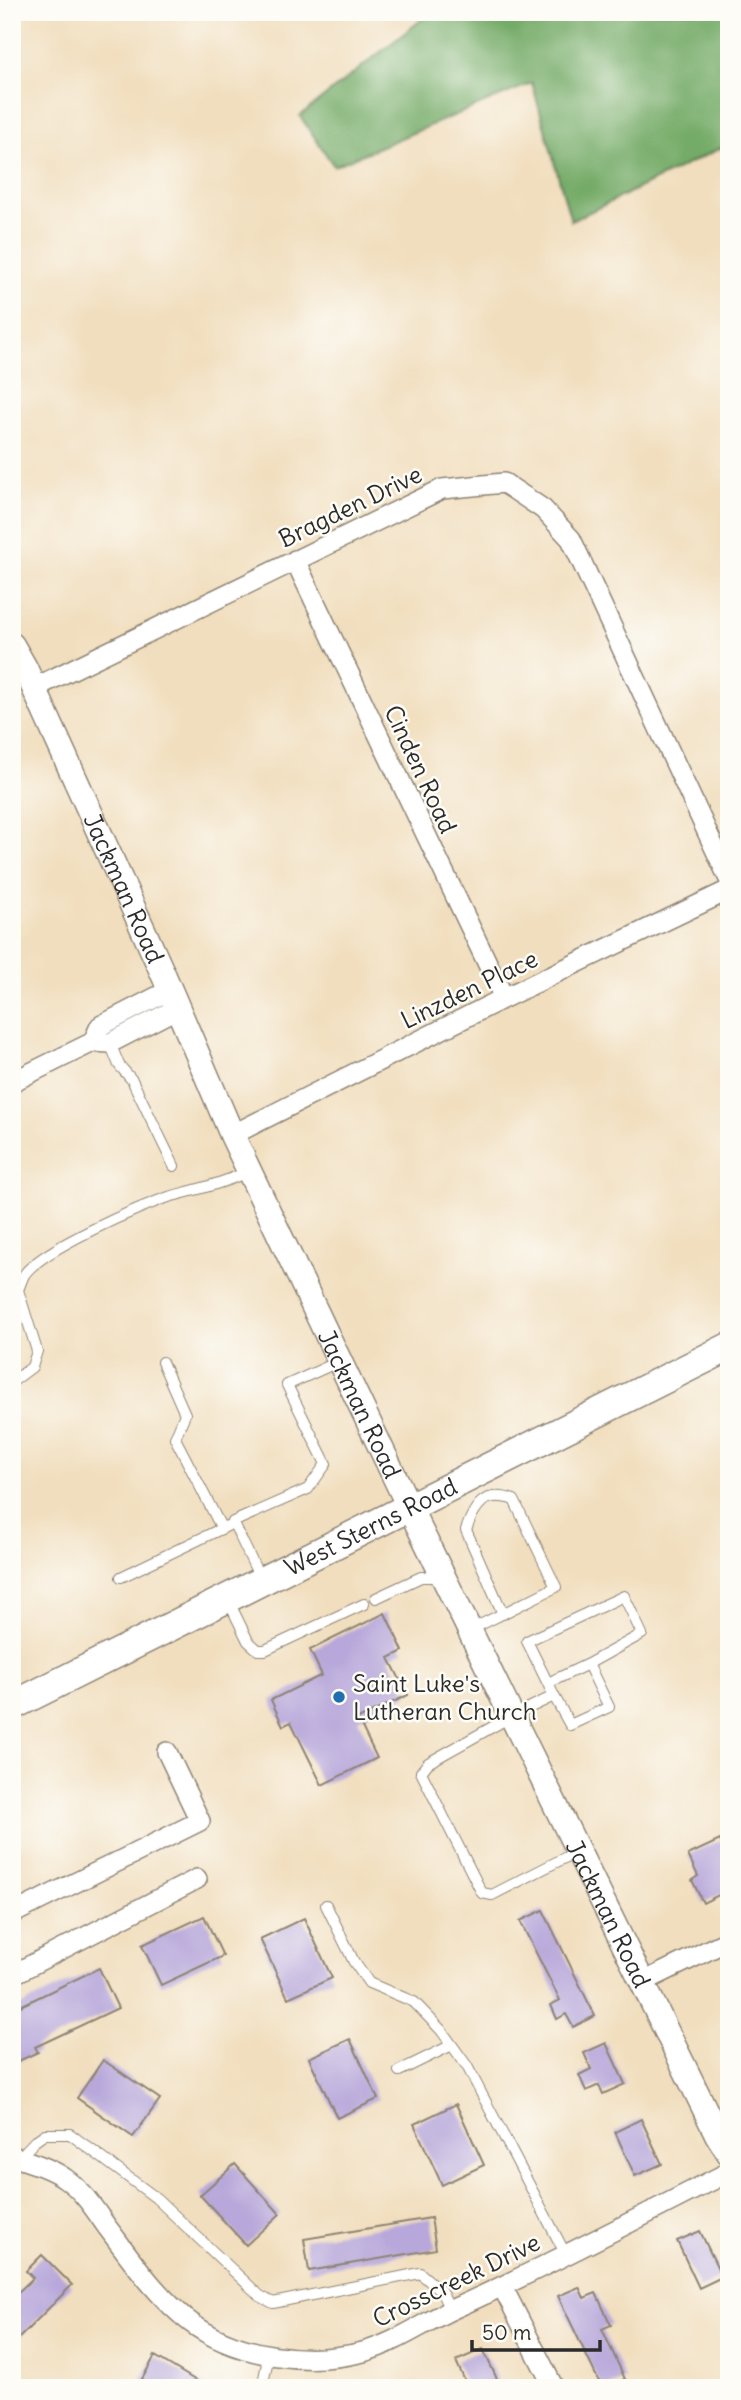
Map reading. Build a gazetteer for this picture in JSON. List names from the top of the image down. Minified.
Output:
{"streets":{"main road":["West Sterns Road"],"street":["Bragden Drive","Cinden Road","Jackman Road","Linzden Place","Crosscreek Drive"]},"crossings":[["Bragden Drive","Cinden Road"],["Bragden Drive","Jackman Road"],["Cinden Road","Linzden Place"],["Jackman Road","Linzden Place"],["Jackman Road","West Sterns Road"]],"places":["Saint Luke's Lutheran Church"],"scale_bar":"50 m"}
